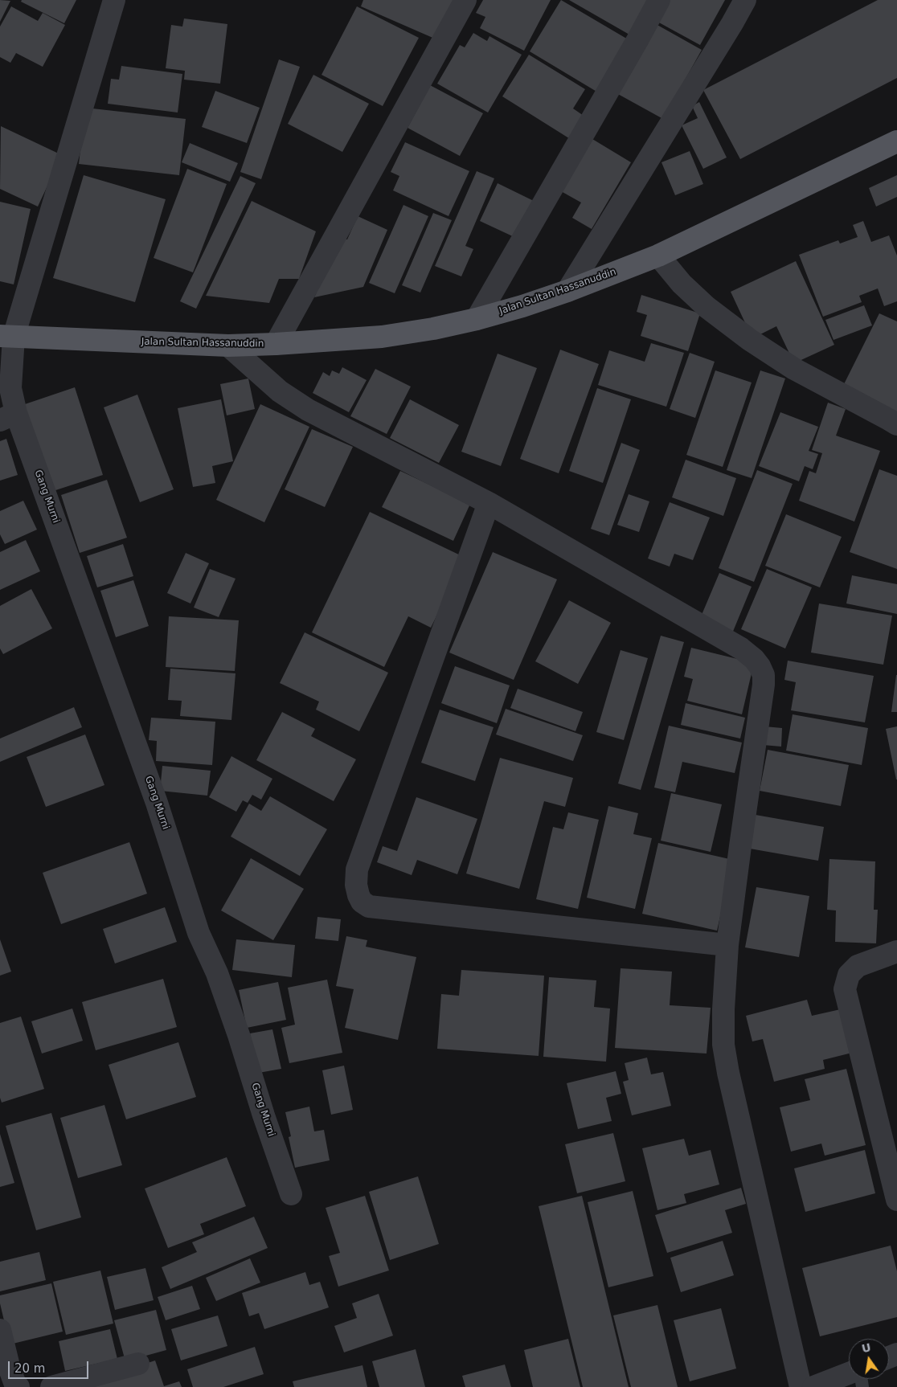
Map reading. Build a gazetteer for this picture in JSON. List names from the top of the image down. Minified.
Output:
{"streets":{"main road":["Jalan Sultan Hassanuddin"],"street":["Gang Murni"]},"crossings":[["Jalan Sultan Hassanuddin","Gang Murni"]],"scale_bar":"20 m","north":"top"}
